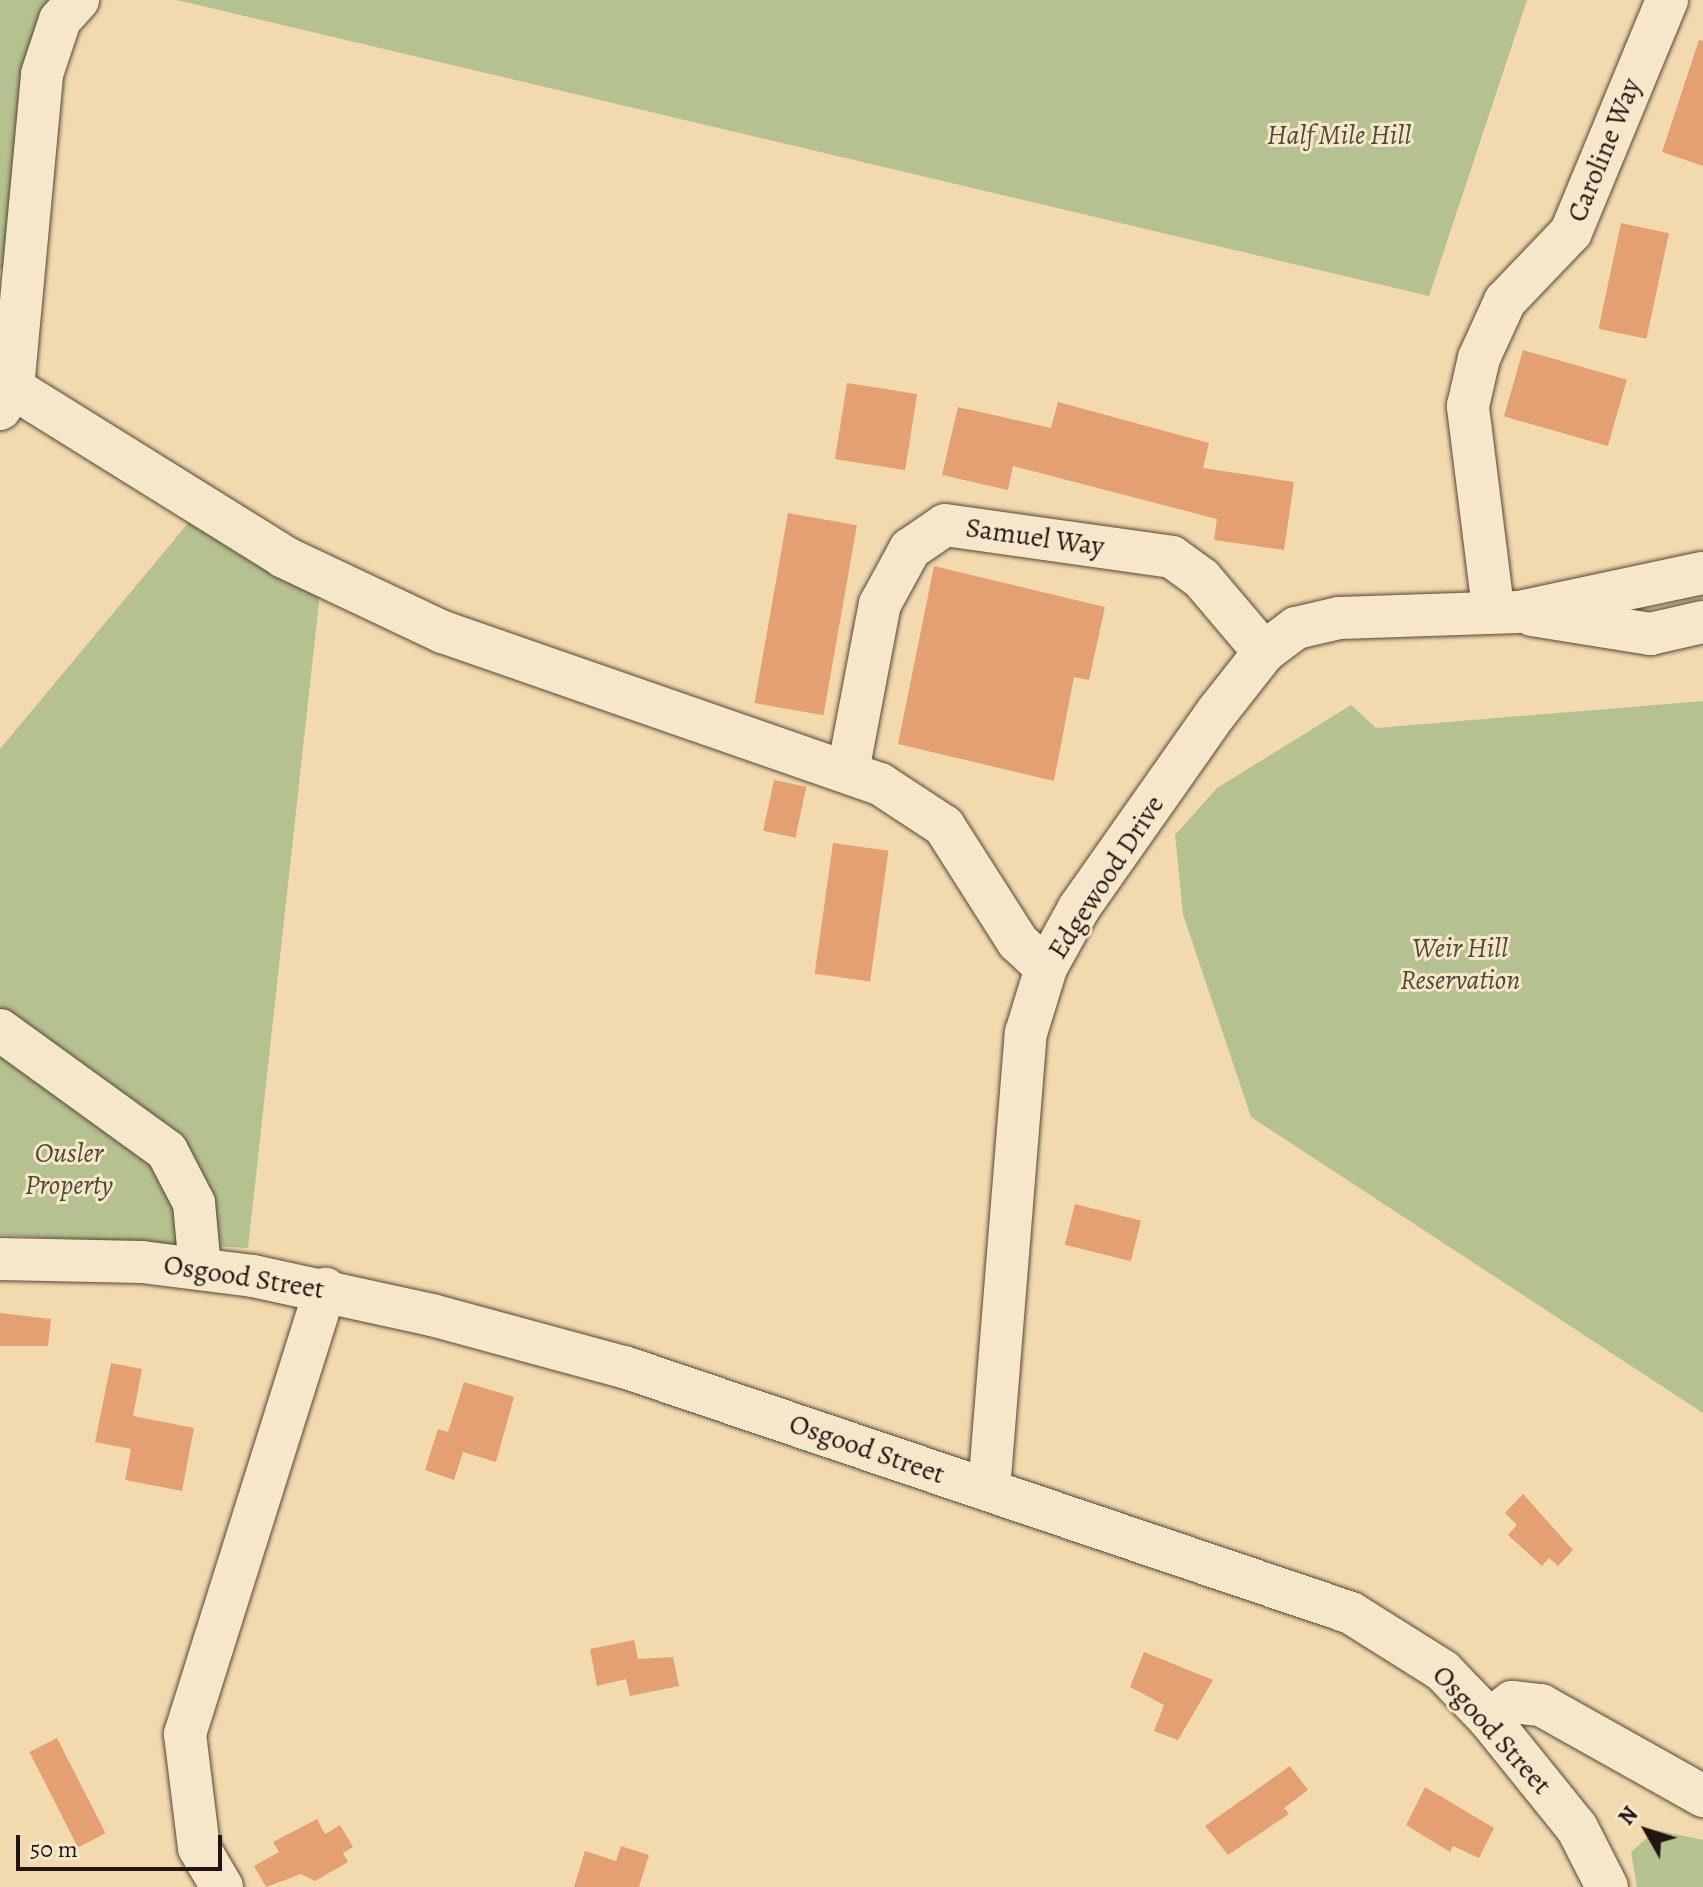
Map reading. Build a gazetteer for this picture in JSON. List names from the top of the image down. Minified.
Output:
{"streets":{"street":["Caroline Way","Samuel Way","Edgewood Drive","Osgood Street"]},"crossings":[["Caroline Way","Edgewood Drive"],["Samuel Way","Edgewood Drive"],["Edgewood Drive","Osgood Street"]],"parks":["Half Mile Hill","Weir Hill Reservation","Ousler Property"],"scale_bar":"50 m","north":"top left"}
